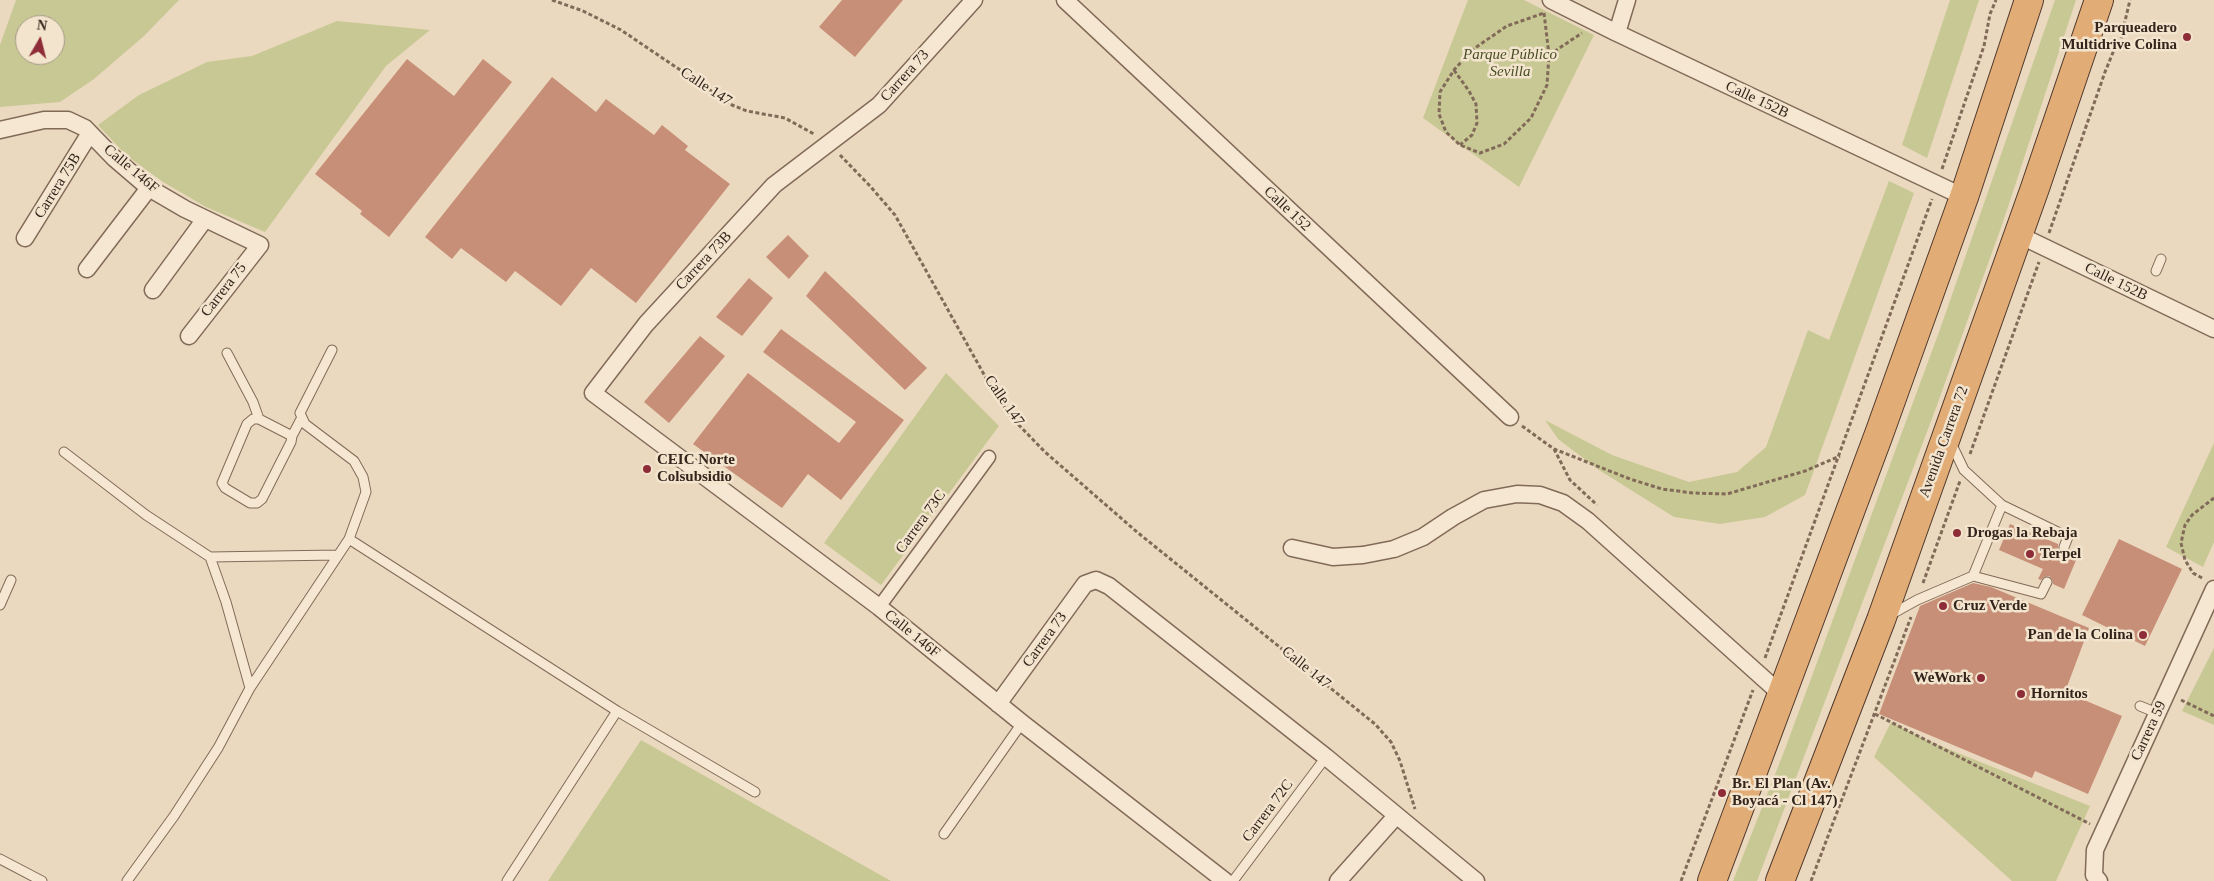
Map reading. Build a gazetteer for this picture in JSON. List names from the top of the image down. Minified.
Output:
{"streets":{"highway":["Avenida Carrera 72"],"street":["Carrera 73","Calle 152B","Calle 146F","Carrera 75B","Calle 152","Carrera 73B","Carrera 75","Carrera 73C","Carrera 59"],"lane":["Carrera 72C"],"path":["Calle 147"]},"crossings":[["Carrera 73","Calle 147"],["Carrera 73","Calle 146F"],["Carrera 73","Carrera 73B"],["Carrera 73","Carrera 72C"],["Calle 147","Carrera 73B"],["Calle 152B","Avenida Carrera 72"],["Calle 146F","Carrera 75B"],["Calle 146F","Carrera 73B"],["Calle 146F","Carrera 75"],["Calle 146F","Carrera 73C"]],"parks":["Parque Público Sevilla"],"places":["Parqueadero Multidrive Colina","CEIC Norte Colsubsidio","Drogas la Rebaja","Terpel","Cruz Verde","Pan de la Colina","WeWork","Hornitos","Br. El Plan (Av. Boyacá - Cl 147)"],"north":"top"}
